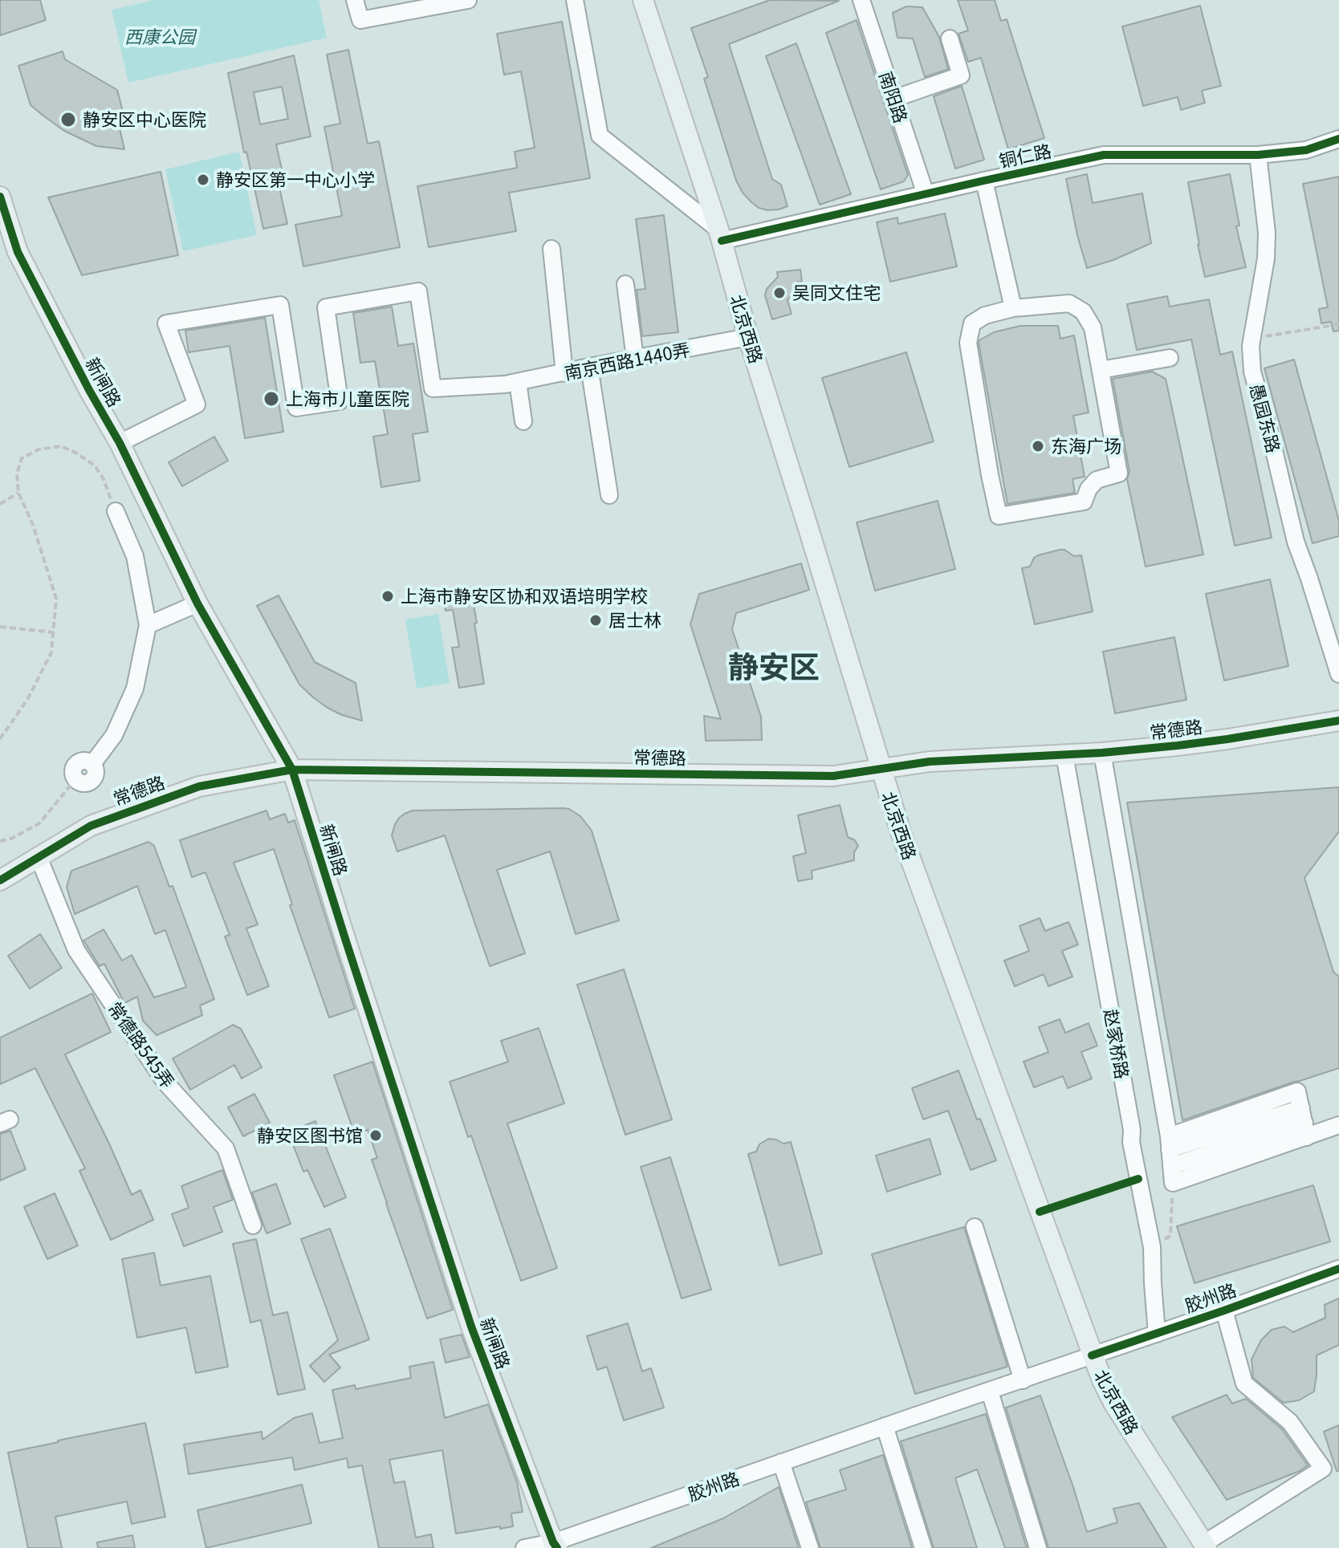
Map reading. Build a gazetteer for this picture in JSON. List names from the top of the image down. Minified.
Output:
{"streets":{"main road":["北京西路","新闸路","常德路"],"street":["南阳路","铜仁路","南京西路1440弄","愚园东路","赵家桥路","常德路545弄","胶州路"]},"crossings":[["南阳路","铜仁路"],["铜仁路","北京西路"],["铜仁路","愚园东路"],["北京西路","南京西路1440弄"],["北京西路","常德路"],["北京西路","胶州路"],["南京西路1440弄","新闸路"],["新闸路","常德路"],["新闸路","胶州路"],["常德路","赵家桥路"],["常德路","常德路545弄"],["赵家桥路","胶州路"]],"districts":["静安区"],"parks":["西康公园"],"places":["静安区中心医院","静安区第一中心小学","吴同文住宅","上海市儿童医院","东海广场","上海市静安区协和双语培明学校","居士林","静安区图书馆"]}
